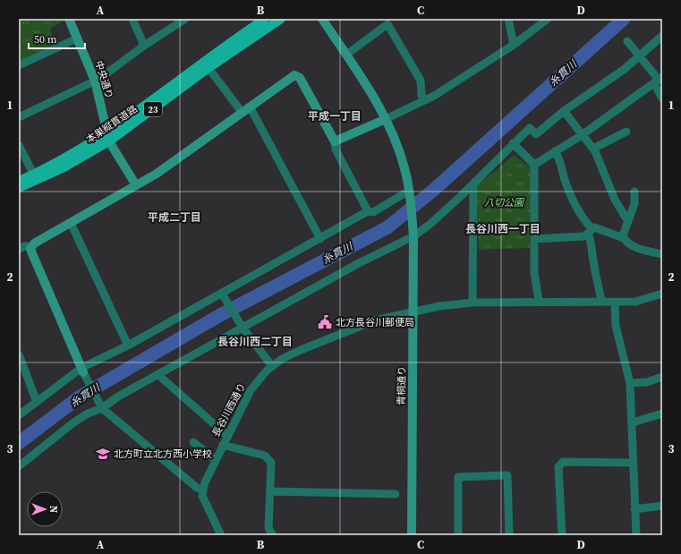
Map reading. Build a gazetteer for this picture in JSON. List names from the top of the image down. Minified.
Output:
{"streets":{"main road":["23","本巣縦貫道路"],"street":["中央通り","青桐通り","長谷川西通り"]},"crossings":[["中央通り","本巣縦貫道路"],["青桐通り","長谷川西通り"]],"districts":["平成一丁目","平成二丁目","長谷川西一丁目","長谷川西二丁目"],"water":["糸貫川"],"parks":["八切公園"],"places":{"public building":["北方長谷川郵便局"],"school or university":["北方町立北方西小学校"]},"scale_bar":"50 m","north":"right","grid":{"columns":["A","B","C","D"],"rows":["1","2","3"]}}
